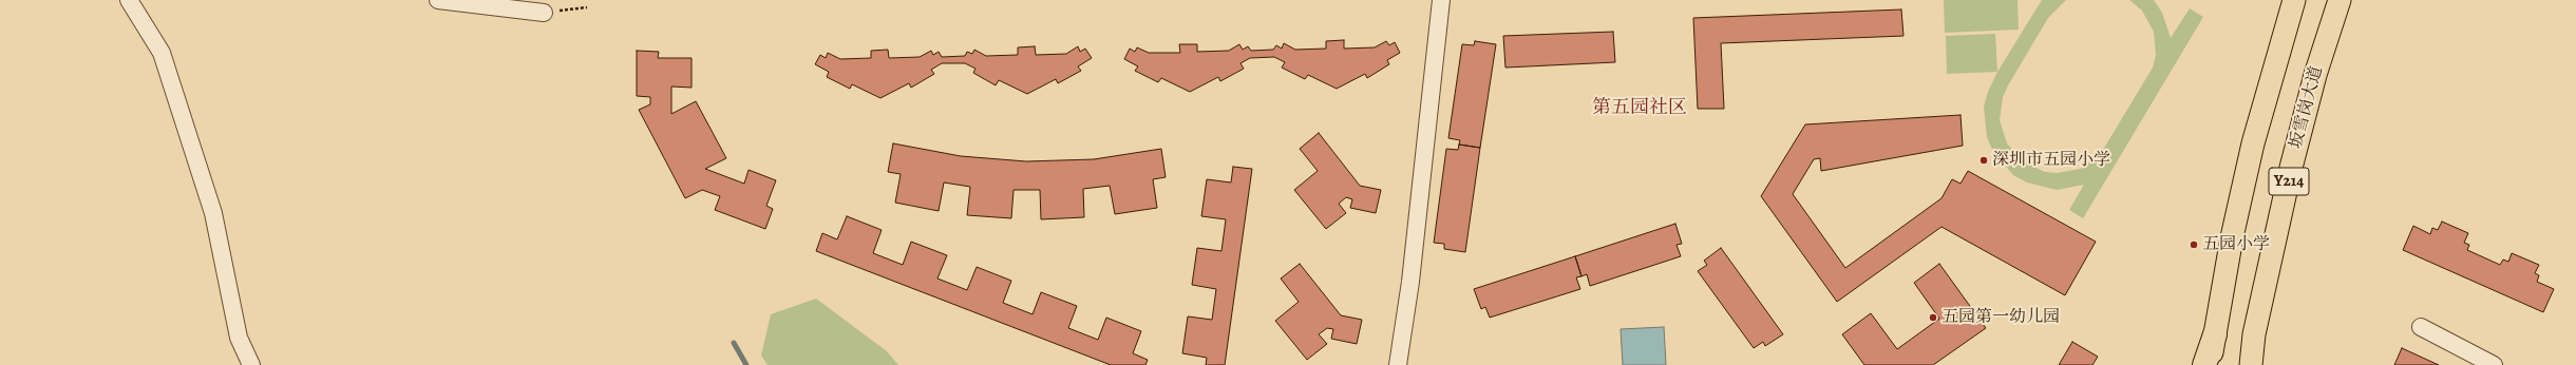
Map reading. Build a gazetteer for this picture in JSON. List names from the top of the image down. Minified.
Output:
{"streets":{"main road":["坂雪岗大道","Y214"]},"districts":["第五园社区"],"places":["深圳市五园小学","五园小学","五园第一幼儿园"]}
